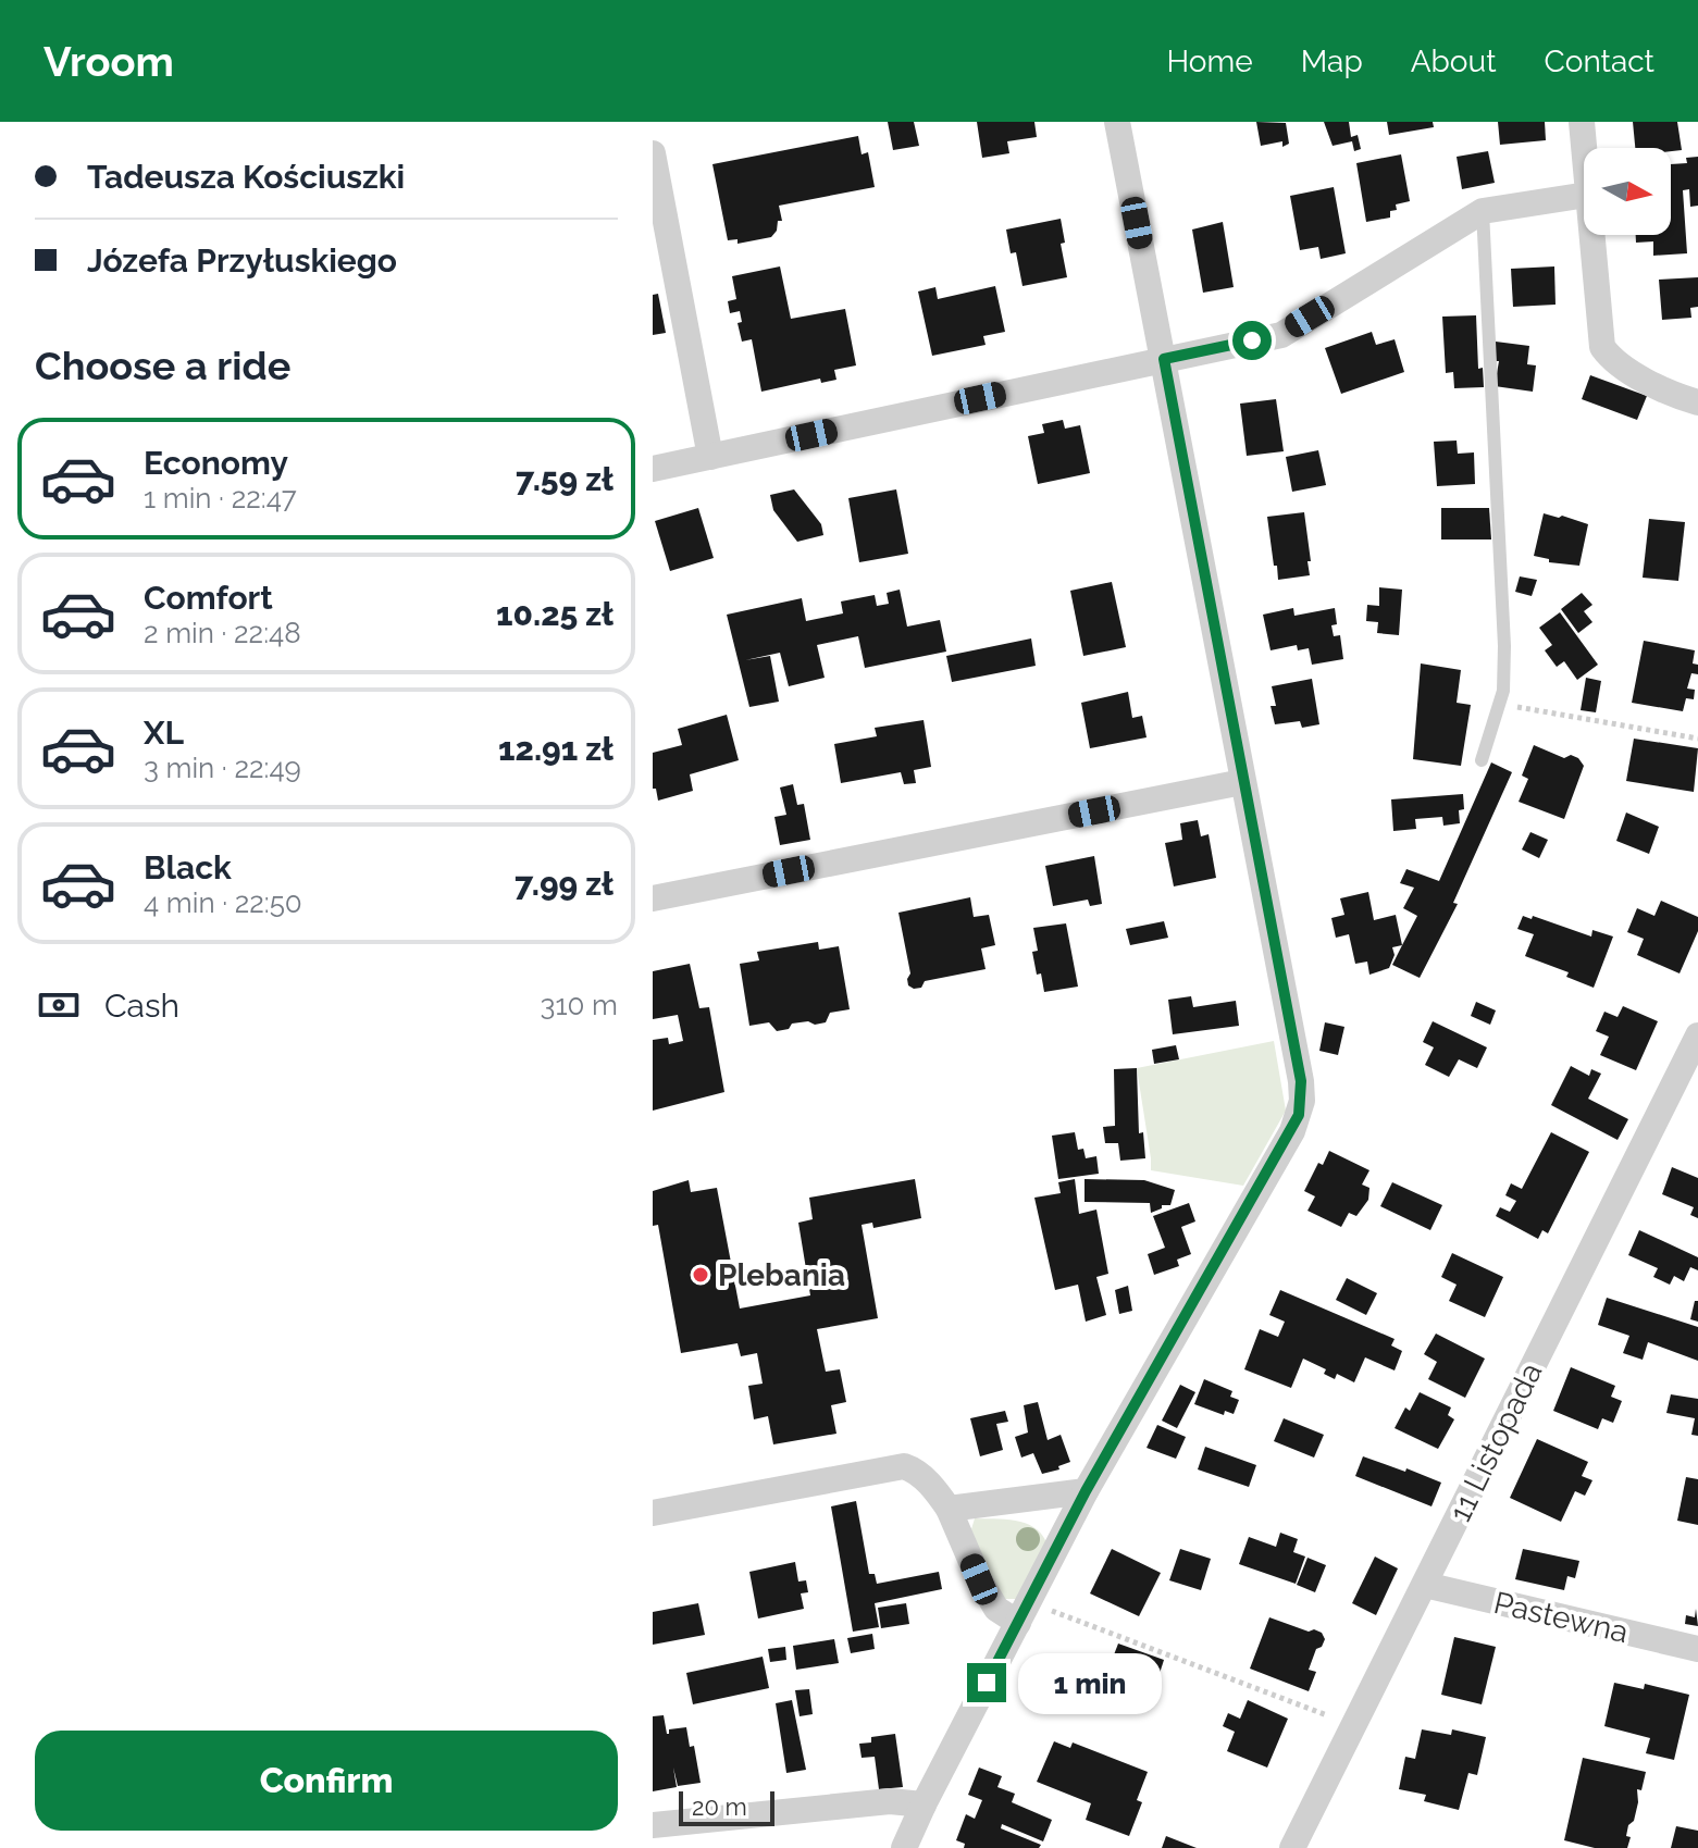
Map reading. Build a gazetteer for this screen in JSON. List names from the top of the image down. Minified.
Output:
{"streets":{"street":["11 Listopada","Pastewna"]},"crossings":[["11 Listopada","Pastewna"]],"places":["Plebania"],"scale_bar":"20 m","north":"right","page":{"header":"Vroom","nav":["Home","Map","About","Contact"],"banner":["Tadeusza Kościuszki","Józefa Przyłuskiego"],"heading":"Choose a ride","list":[{"name":"Economy","note":"1 min · 22:47","value":"7.59 zł"},{"name":"Comfort","note":"2 min · 22:48","value":"10.25 zł"},{"name":"XL","note":"3 min · 22:49","value":"12.91 zł"},{"name":"Black","note":"4 min · 22:50","value":"7.99 zł"}],"pay":["Cash","310 m"],"bubble":"1 min","buttons":"Confirm","scale":"20 m"}}
